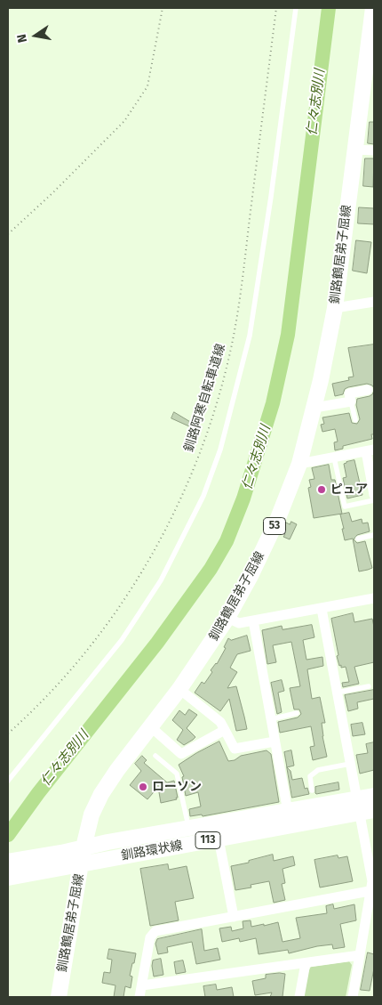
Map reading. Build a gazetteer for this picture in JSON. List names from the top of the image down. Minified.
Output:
{"streets":{"main road":["釧路鶴居弟子屈線","53","113","釧路環状線"],"path":["釧路阿寒自転車道線"]},"crossings":[["釧路鶴居弟子屈線","釧路環状線"]],"water":["仁々志別川"],"places":["ピュア","ローソン"],"north":"left"}
